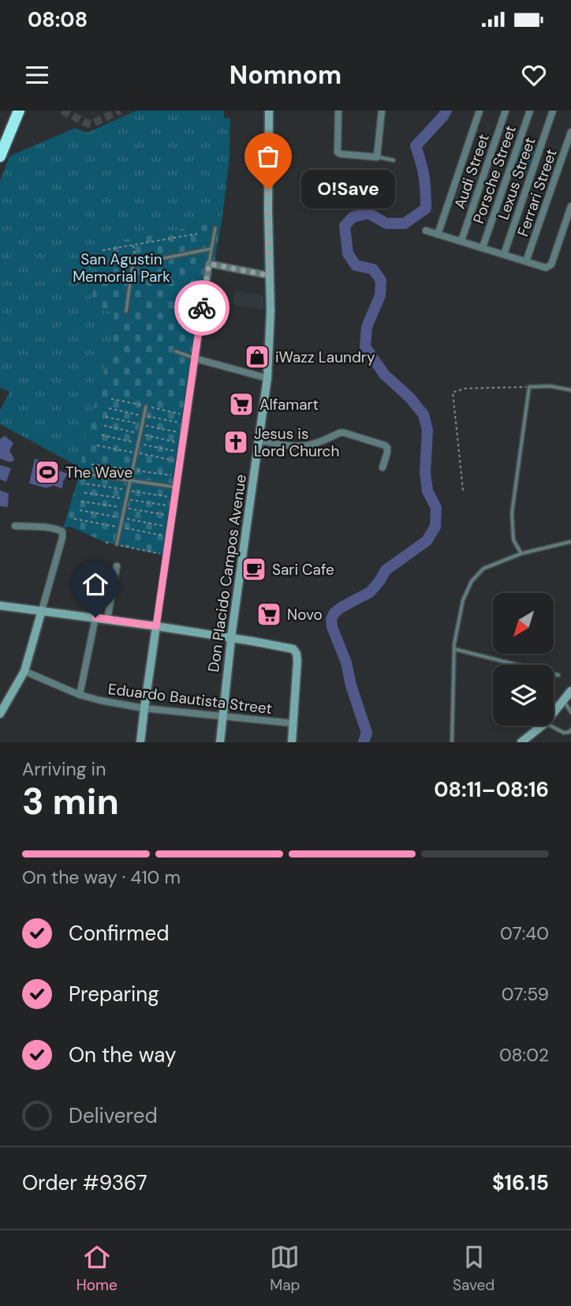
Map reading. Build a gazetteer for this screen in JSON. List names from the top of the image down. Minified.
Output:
{"streets":{"street":["Audi Street","Porsche Street","Lexus Street","Ferrari Street","Don Placido Campos Avenue","Eduardo Bautista Street"]},"crossings":[["Don Placido Campos Avenue","Eduardo Bautista Street"]],"parks":["San Agustin Memorial Park"],"places":{"other":["O!Save"],"shop":["iWazz Laundry"],"supermarket":["Alfamart","Novo"],"church":["Jesus is Lord Church"],"sports":["The Wave"],"cafe":["Sari Cafe"]},"north":"bottom left","page":{"status":"08:08","header":"Nomnom","bubble":"O!Save","heading":["3 min","Arriving in","08:11–08:16"],"panel":["Order #9367","$16.15"],"bar":"On the way · 410 m","list":[["Confirmed","07:40"],["Preparing","07:59"],["On the way","08:02"],"Delivered"],"tabs":["Home","Map","Saved"]}}
